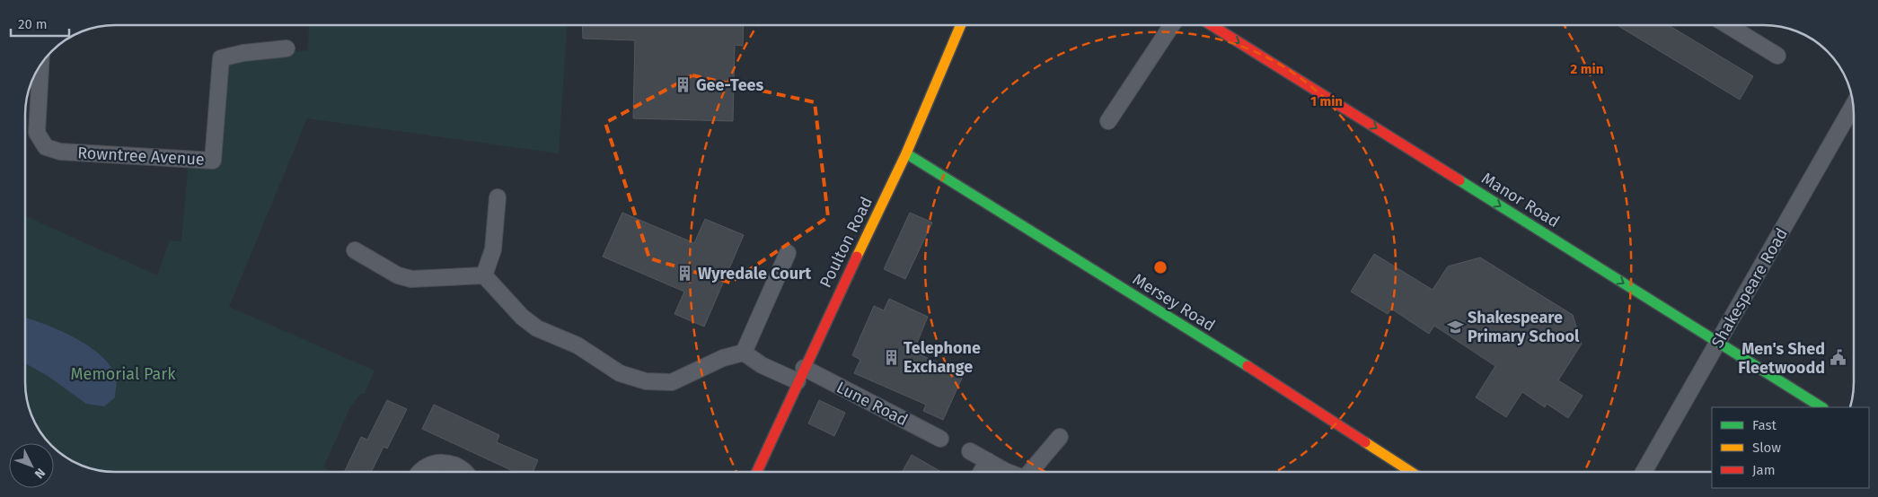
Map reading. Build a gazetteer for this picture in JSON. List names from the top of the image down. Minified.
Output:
{"streets":{"street":["Rowntree Avenue","Manor Road","Poulton Road","Shakespeare Road","Mersey Road","Lune Road"]},"crossings":[["Manor Road","Shakespeare Road"],["Poulton Road","Mersey Road"],["Poulton Road","Lune Road"]],"one_way":["Manor Road"],"parks":["Memorial Park"],"places":{"building":["Gee-Tees","Wyredale Court","Telephone Exchange"],"school or university":["Shakespeare Primary School"],"public building":["Men's Shed Fleetwoodd"]},"legend":["Fast","Slow","Jam"],"scale_bar":"20 m","north":"bottom right","rings":["2 min","1 min"]}
